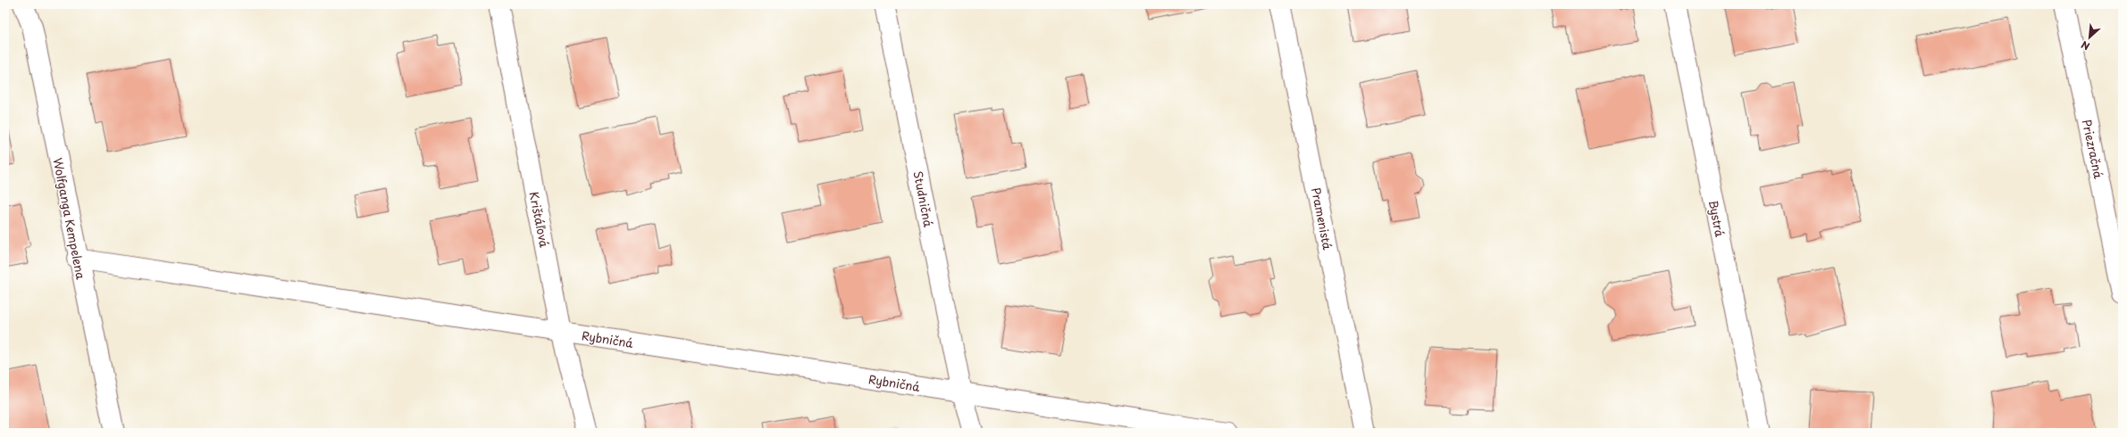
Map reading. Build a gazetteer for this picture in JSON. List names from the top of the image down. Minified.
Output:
{"streets":{"street":["Priezračná","Studničná","Wolfganga Kempelena","Pramenistá","Bystrá","Krištáľová","Rybničná"]},"crossings":[["Studničná","Rybničná"],["Wolfganga Kempelena","Rybničná"],["Krištáľová","Rybničná"]],"north":"bottom left"}
